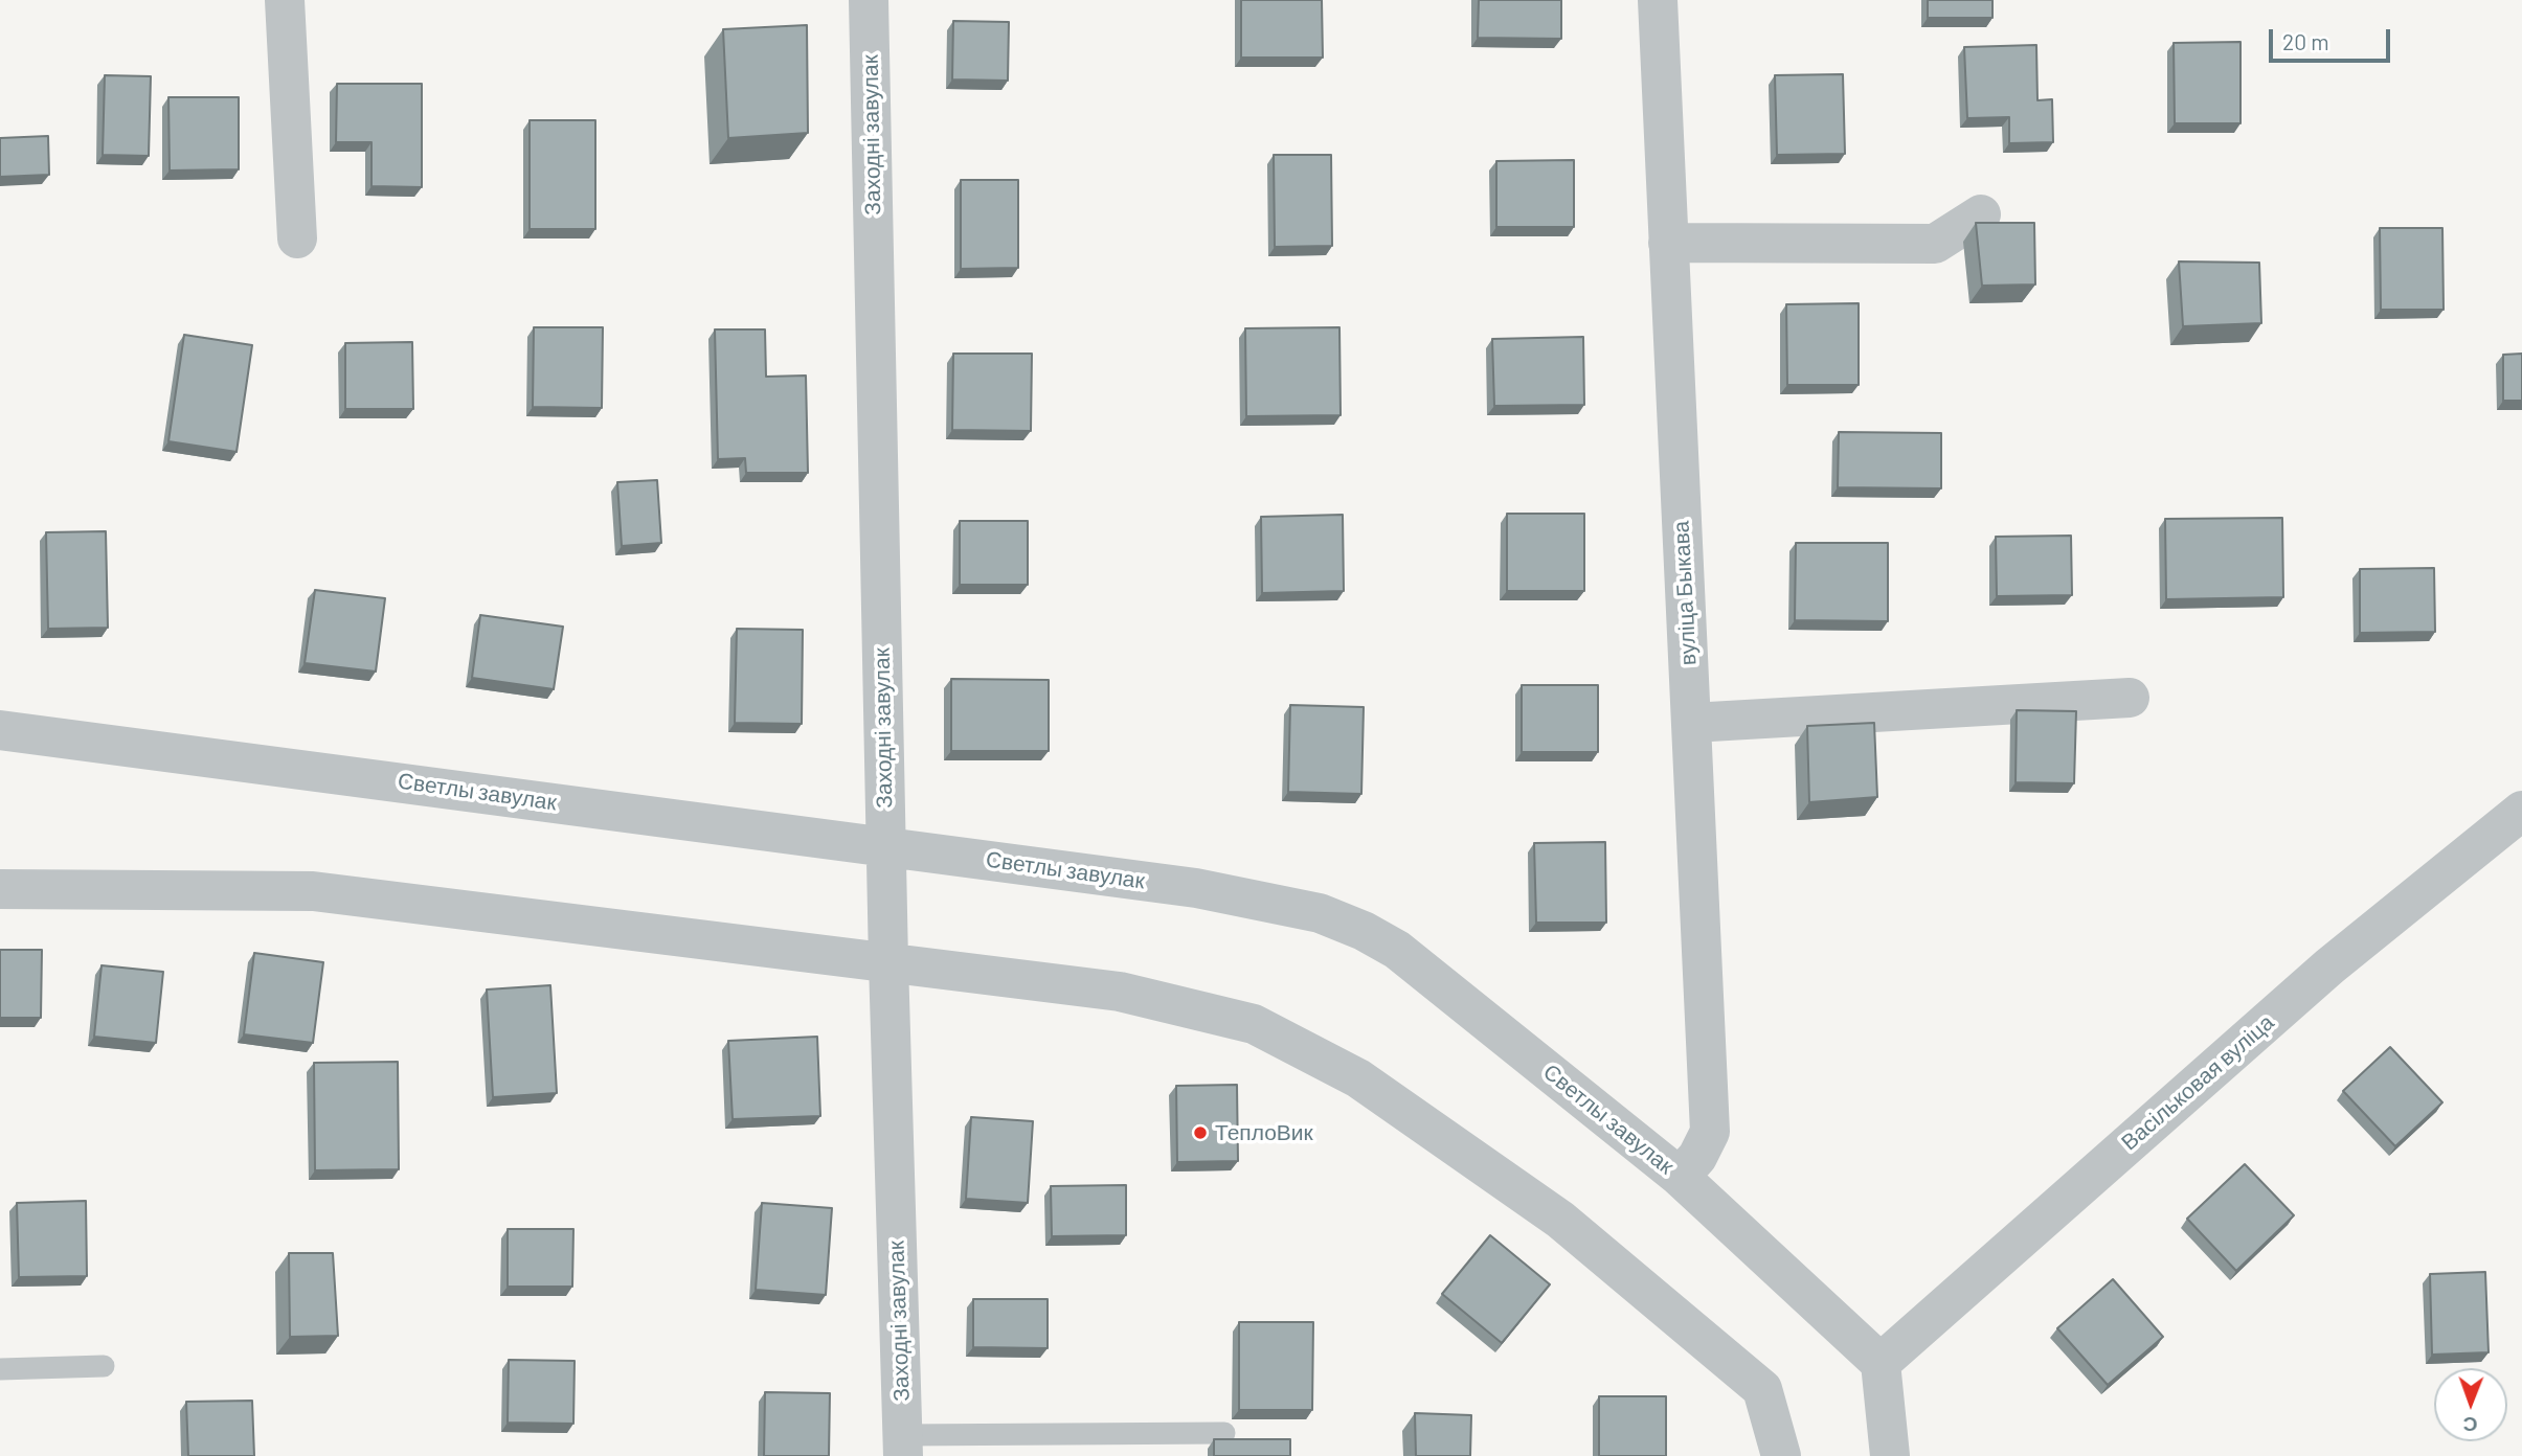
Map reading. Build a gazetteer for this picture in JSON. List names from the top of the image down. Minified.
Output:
{"streets":{"street":["Заходні завулак","вуліца Быкава","Светлы завулак","Васільковая вуліца"]},"crossings":[["Заходні завулак","Светлы завулак"],["вуліца Быкава","Светлы завулак"],["Светлы завулак","Васільковая вуліца"]],"places":["ТеплоВик"],"scale_bar":"20 m","north":"bottom"}
